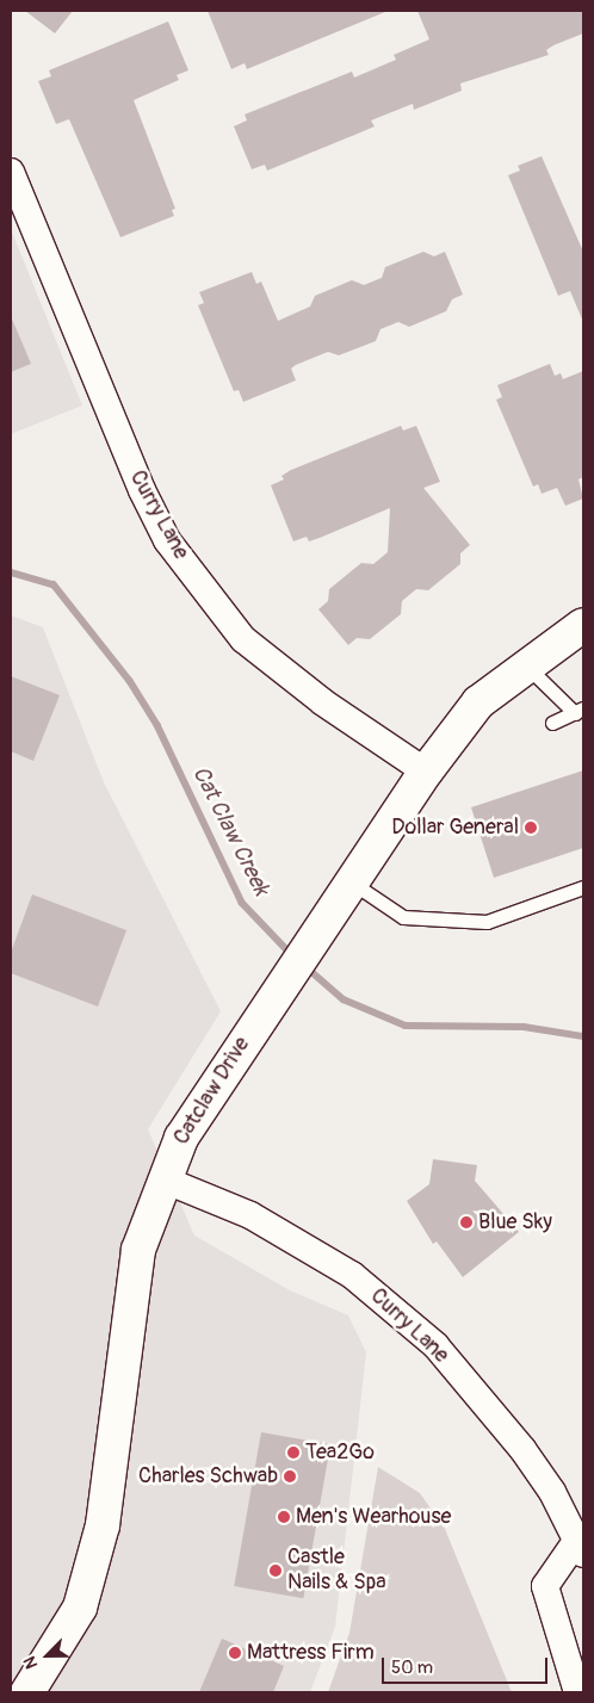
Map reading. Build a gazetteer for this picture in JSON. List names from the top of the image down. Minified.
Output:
{"streets":{"street":["Curry Lane","Catclaw Drive"]},"crossings":[["Curry Lane","Catclaw Drive"]],"water":["Cat Claw Creek"],"places":["Dollar General","Blue Sky","Tea2Go","Charles Schwab","Men's Wearhouse","Castle Nails & Spa","Mattress Firm"],"scale_bar":"50 m","north":"bottom left"}
